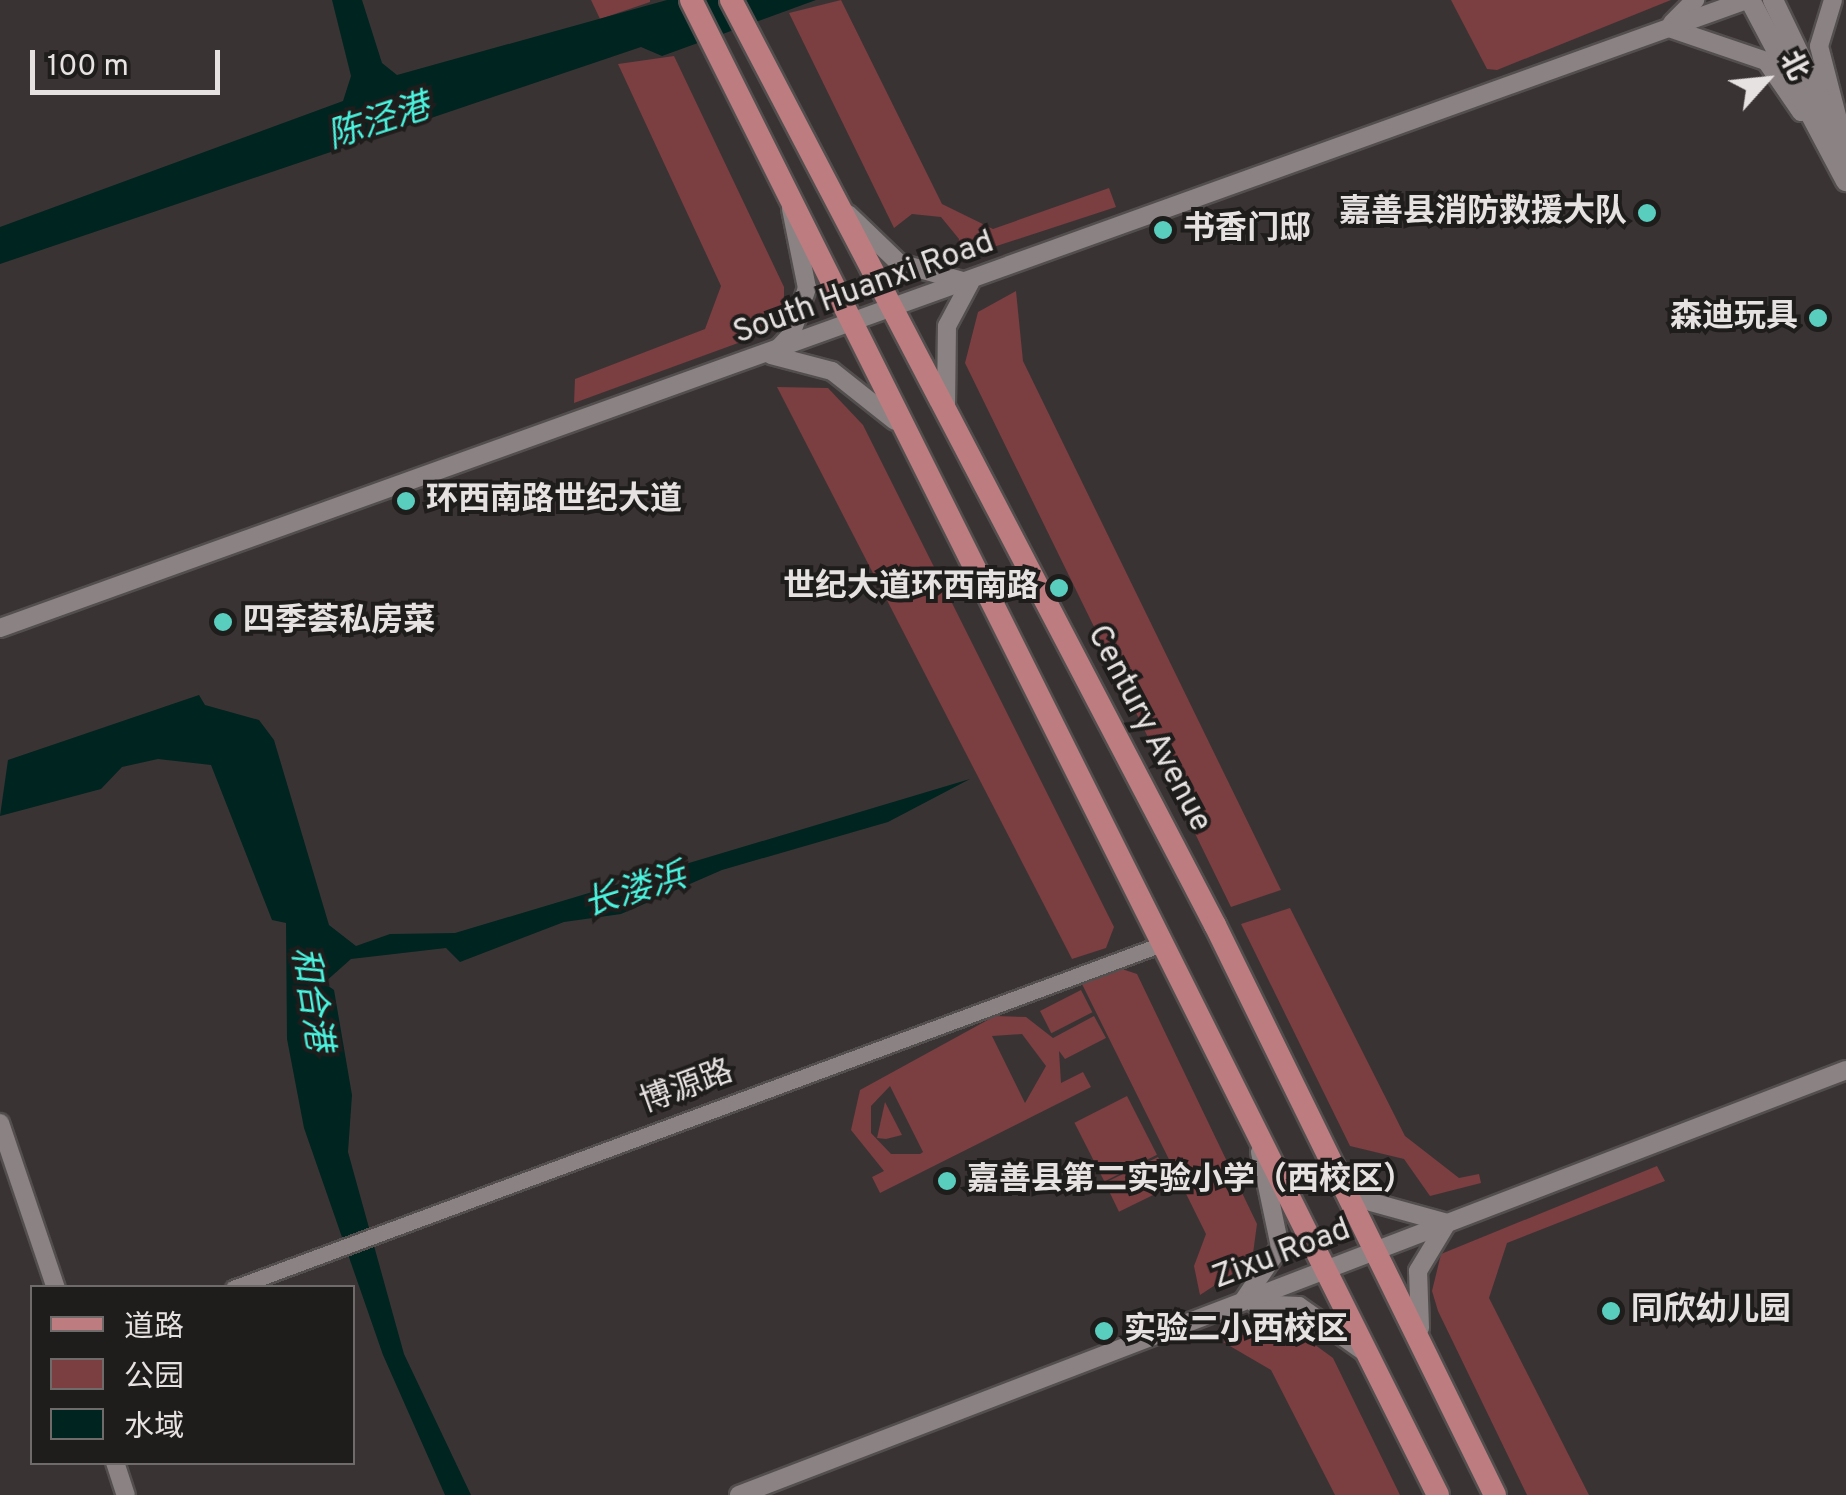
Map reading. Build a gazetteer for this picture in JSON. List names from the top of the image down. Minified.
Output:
{"streets":{"main road":["Century Avenue"],"street":["South Huanxi Road","博源路","Zixu Road"]},"crossings":[["South Huanxi Road","Century Avenue"],["Century Avenue","Zixu Road"]],"water":["陈泾港","长溇浜","和合港"],"places":["嘉善县消防救援大队","书香门邸","森迪玩具","环西南路世纪大道","世纪大道环西南路","四季荟私房菜","嘉善县第二实验小学（西校区）","同欣幼儿园","实验二小西校区"],"legend":["道路","公园","水域"],"scale_bar":"100 m","north":"top right"}
